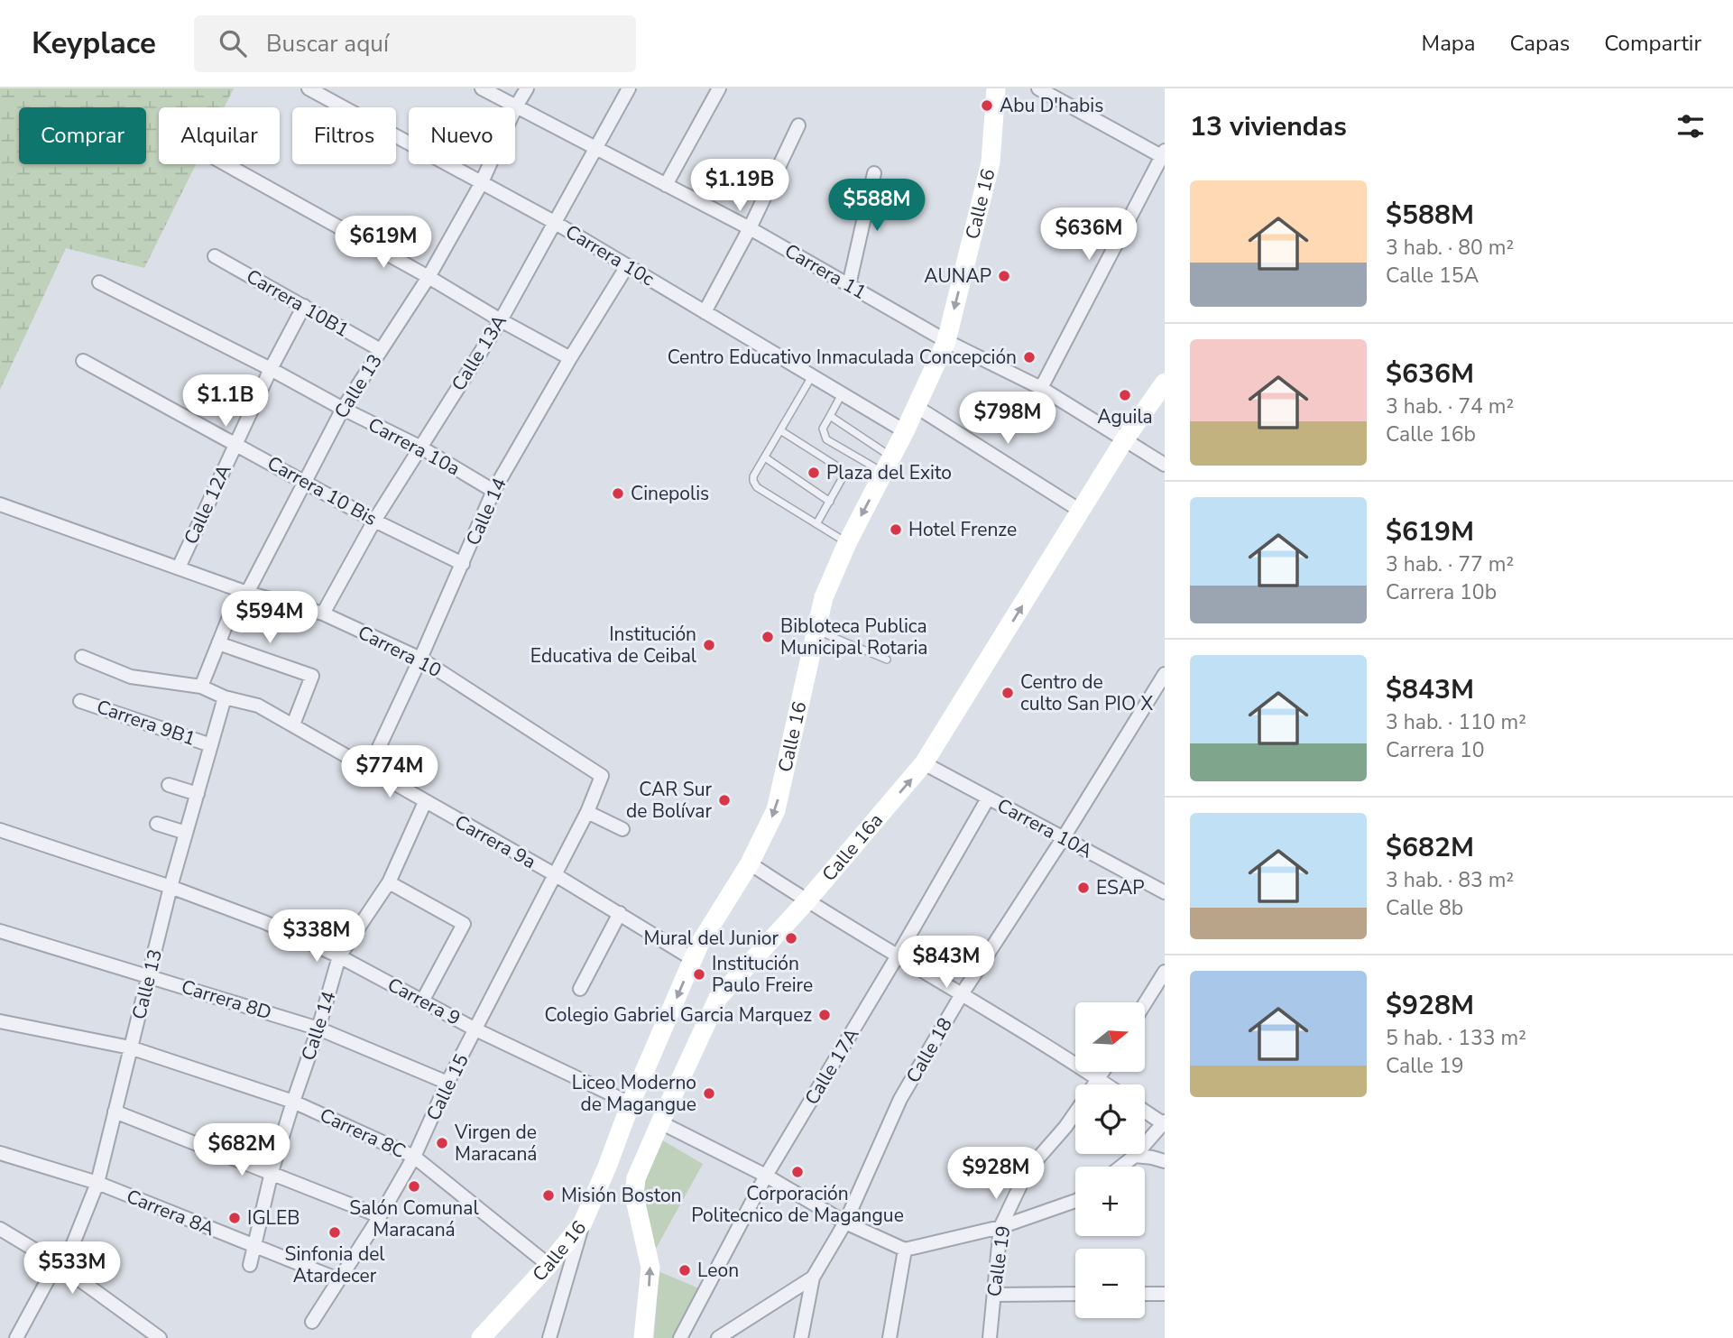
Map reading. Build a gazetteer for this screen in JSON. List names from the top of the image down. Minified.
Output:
{"streets":{"main road":["Calle 16","Calle 16a"],"street":["Carrera 10c","Carrera 11","Carrera 10B1","Calle 13A","Calle 13","Carrera 10a","Carrera 10 Bis","Calle 12A","Calle 14","Carrera 10","Carrera 9B1","Carrera 10A","Carrera 9a","Carrera 8D","Carrera 9","Calle 18","Calle 17A","Calle 15","Carrera 8C","Carrera 8A","Calle 19"]},"crossings":[["Calle 16","Carrera 10c"],["Calle 16","Carrera 11"],["Calle 16","Carrera 9a"],["Calle 16","Carrera 9"],["Calle 16","Carrera 8C"],["Carrera 10c","Calle 13A"],["Carrera 10c","Calle 13"],["Carrera 10c","Calle 14"],["Carrera 11","Calle 13A"],["Carrera 11","Calle 13"],["Carrera 11","Calle 16a"],["Carrera 10B1","Calle 13"],["Carrera 10B1","Calle 12A"],["Calle 13A","Carrera 10a"],["Calle 13A","Carrera 10 Bis"],["Calle 13A","Carrera 10"],["Calle 13","Carrera 10a"],["Calle 13","Carrera 10 Bis"],["Calle 13","Carrera 10"],["Calle 13","Carrera 9B1"],["Calle 13","Carrera 9a"],["Calle 13","Carrera 8D"],["Calle 13","Carrera 9"],["Calle 13","Carrera 8C"],["Calle 13","Carrera 8A"],["Carrera 10a","Calle 12A"],["Carrera 10a","Calle 14"],["Carrera 10 Bis","Calle 12A"],["Carrera 10 Bis","Calle 14"],["Calle 12A","Carrera 10"],["Calle 14","Carrera 10"],["Calle 14","Carrera 9a"],["Calle 14","Carrera 8D"],["Calle 14","Carrera 9"],["Calle 14","Carrera 8C"],["Calle 14","Carrera 8A"],["Carrera 10","Calle 15"],["Carrera 10A","Calle 16a"],["Carrera 10A","Calle 18"],["Carrera 10A","Calle 17A"],["Carrera 9a","Calle 15"],["Carrera 8D","Calle 15"],["Carrera 9","Calle 15"],["Calle 15","Carrera 8C"],["Calle 15","Carrera 8A"]],"one_way":["Calle 16","Calle 16a"],"places":["Abu D'habis","AUNAP","Centro Educativo Inmaculada Concepción","Aguila","Plaza del Exito","Cinepolis","Hotel Frenze","Bibloteca Publica Municipal Rotaria","Institución Educativa de Ceibal","Centro de culto San PIO X","CAR Sur de Bolívar","ESAP","Mural del Junior","Institución Paulo Freire","Colegio Gabriel Garcia Marquez","Liceo Moderno de Magangue","Virgen de Maracaná","Corporación Politecnico de Magangue","Salón Comunal Maracaná","Misión Boston","IGLEB","Sinfonia del Atardecer","Leon"],"north":"right","page":{"header":"Keyplace","search":"Buscar aquí","nav":["Mapa","Capas","Compartir"],"heading":"13 viviendas","chip":["Comprar","Alquilar","Filtros","Nuevo"],"price":["$1.19B","$588M","$636M","$619M","$1.1B","$798M","$594M","$774M","$338M","$843M","$682M","$928M","$533M"],"list":[{"name":"$588M","note":"3 hab. · 80 m² · Calle 15A"},{"name":"$636M","note":"3 hab. · 74 m² · Calle 16b"},{"name":"$619M","note":"3 hab. · 77 m² · Carrera 10b"},{"name":"$843M","note":"3 hab. · 110 m² · Carrera 10"},{"name":"$682M","note":"3 hab. · 83 m² · Calle 8b"},{"name":"$928M","note":"5 hab. · 133 m² · Calle 19"}],"map_buttons":["+","−"]}}
